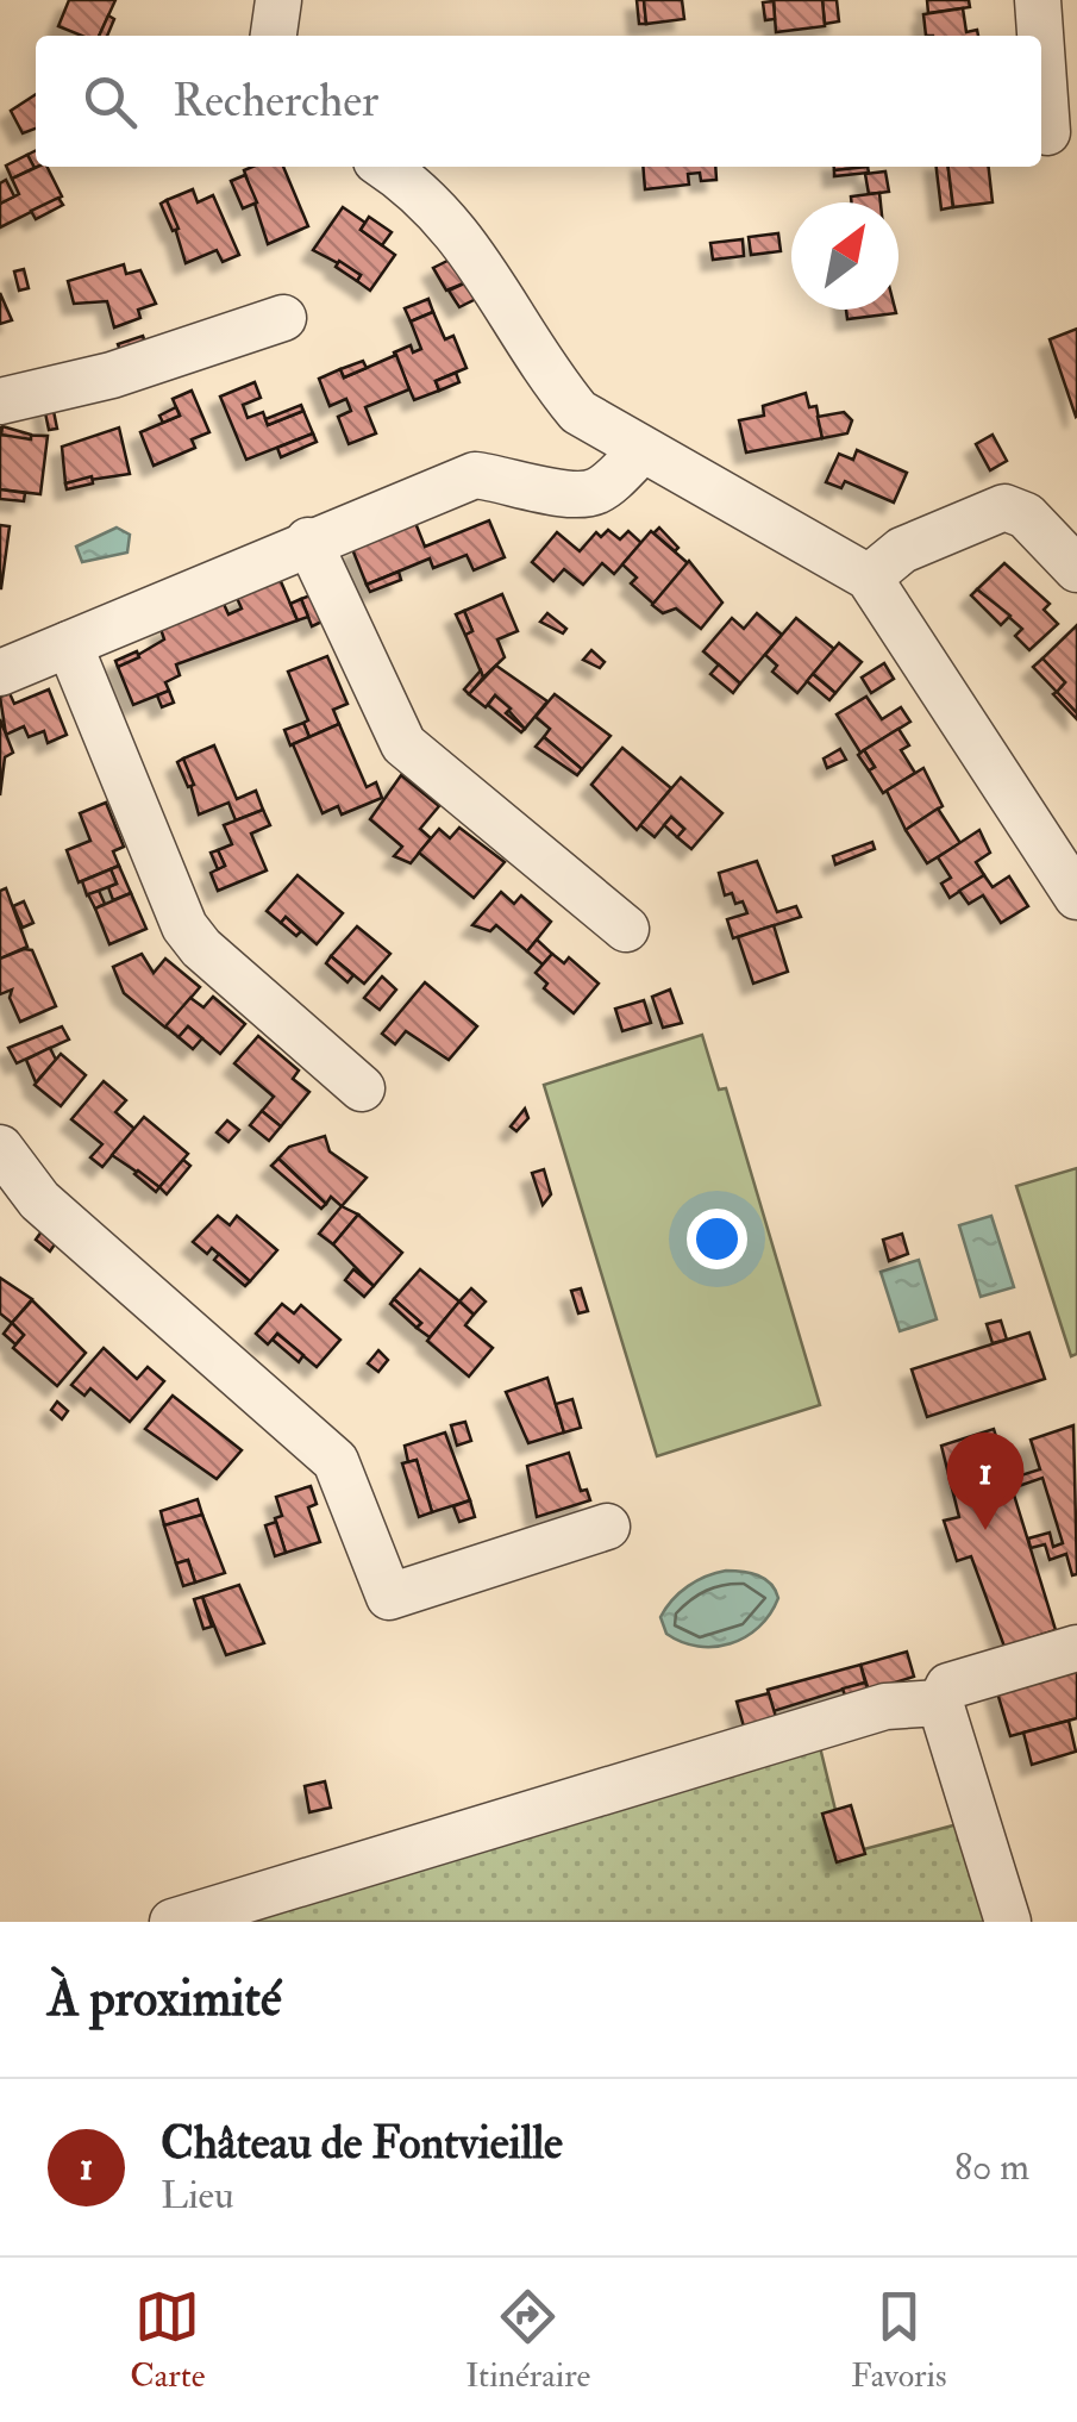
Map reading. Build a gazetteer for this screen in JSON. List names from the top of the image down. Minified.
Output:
{"north":"top right","page":{"search":"Rechercher","pins":"1","heading":"À proximité","list":[{"mark":"1","name":"Château de Fontvieille","note":"Lieu","value":"80 m"}],"nav":["Carte","Itinéraire","Favoris"]}}
